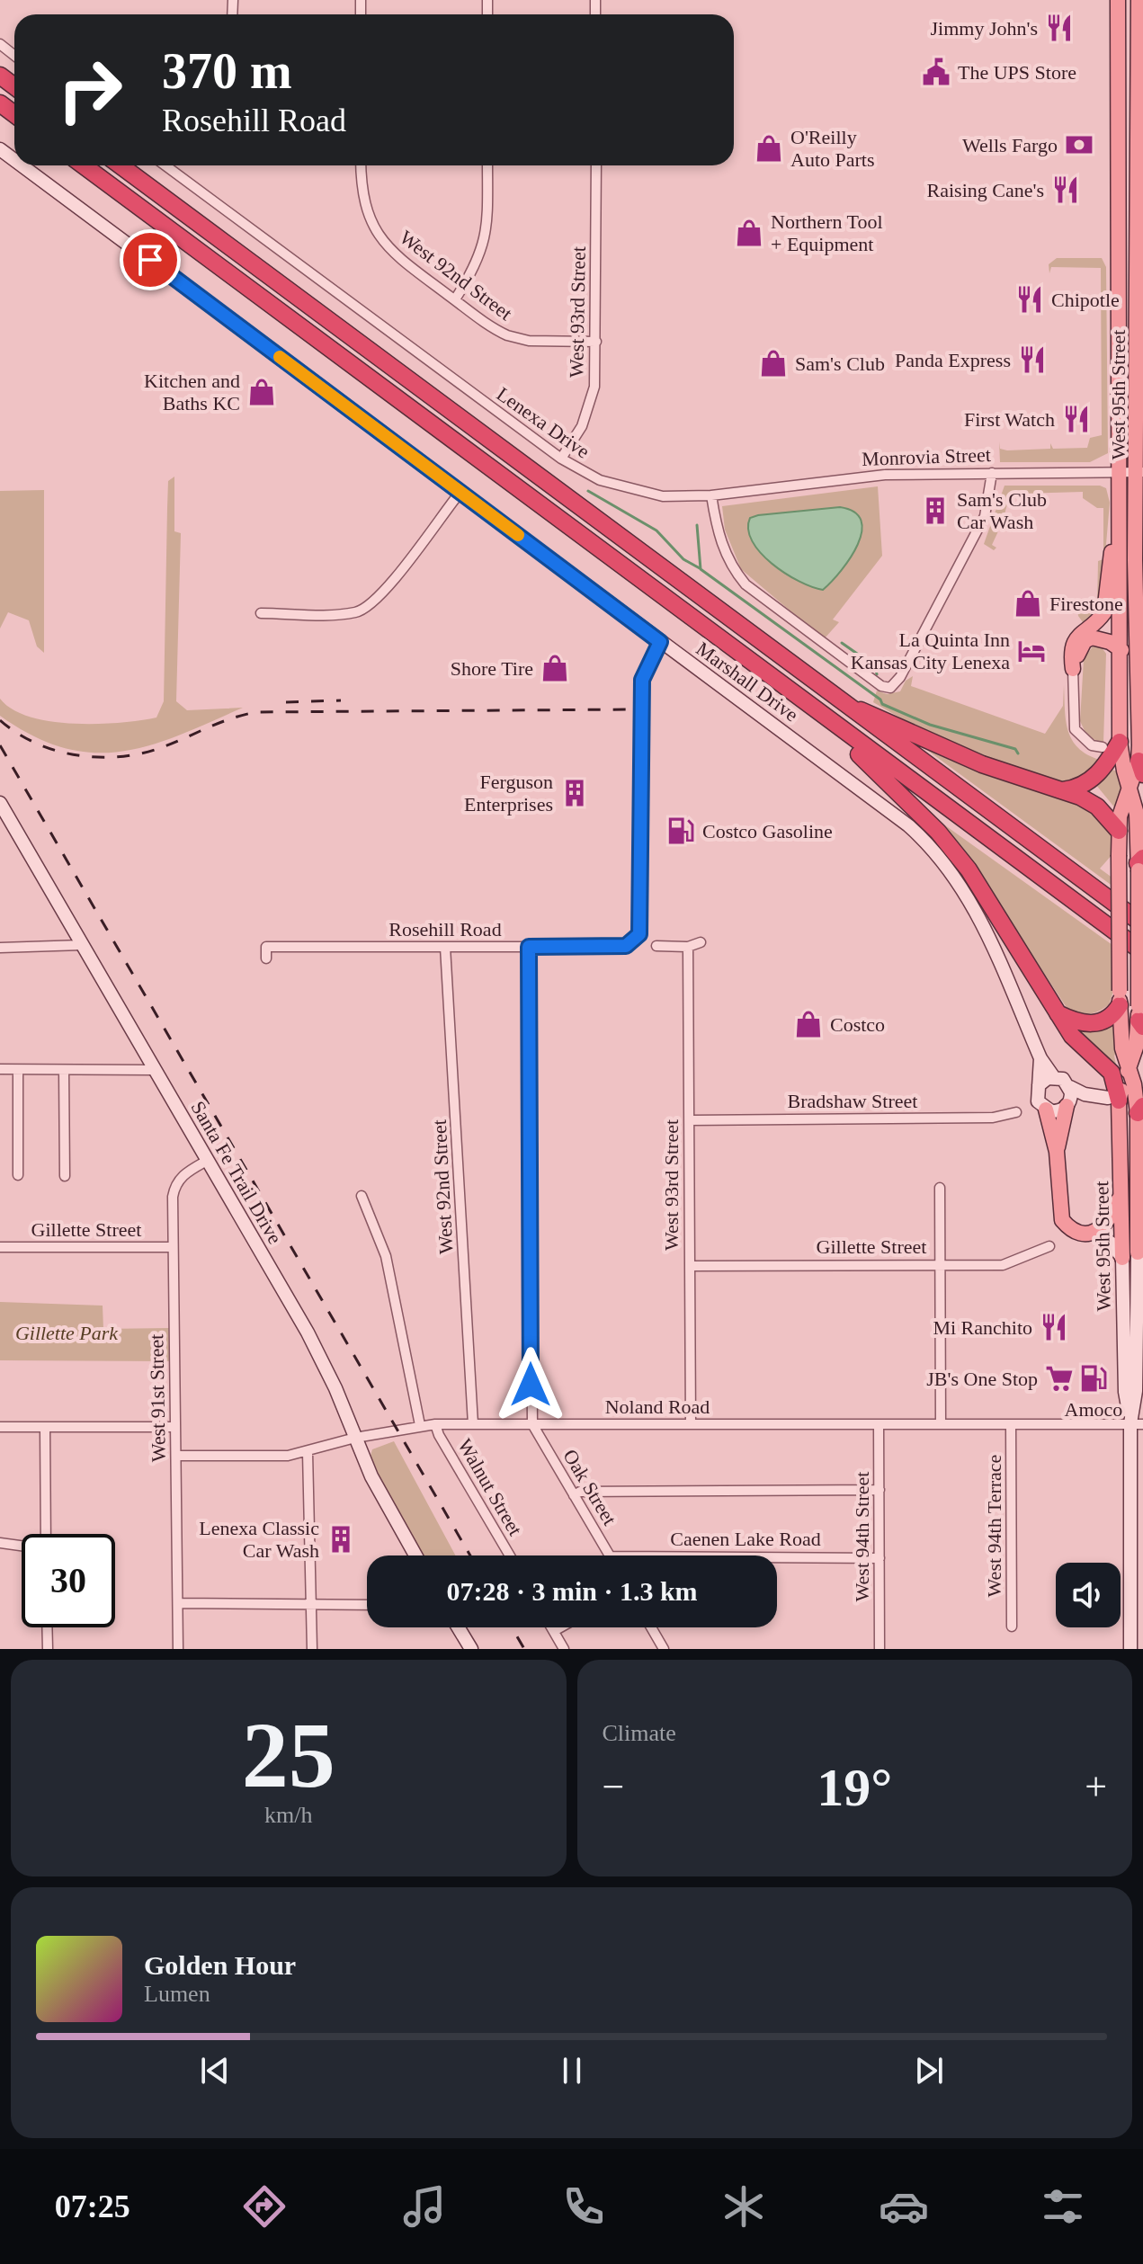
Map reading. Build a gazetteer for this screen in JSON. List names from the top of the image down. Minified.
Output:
{"streets":{"main road":["West 95th Street"],"street":["West 92nd Street","West 93rd Street","Lenexa Drive","Monrovia Street","Marshall Drive","Rosehill Road","Bradshaw Street","Santa Fe Trail Drive","Gillette Street","West 91st Street","Noland Road","Walnut Street","Oak Street","West 94th Terrace","West 94th Street","Caenen Lake Road"]},"crossings":[["West 92nd Street","West 93rd Street"],["West 92nd Street","Rosehill Road"],["West 92nd Street","Noland Road"],["West 93rd Street","Lenexa Drive"],["West 93rd Street","Bradshaw Street"],["West 93rd Street","Gillette Street"],["West 93rd Street","Noland Road"],["West 95th Street","Monrovia Street"],["West 95th Street","Noland Road"],["Lenexa Drive","Monrovia Street"],["Marshall Drive","Rosehill Road"],["Santa Fe Trail Drive","West 91st Street"],["Santa Fe Trail Drive","Noland Road"],["Gillette Street","West 91st Street"],["West 91st Street","Noland Road"],["Noland Road","Walnut Street"],["Noland Road","Oak Street"],["Noland Road","West 94th Terrace"],["Noland Road","West 94th Street"],["West 94th Street","Caenen Lake Road"]],"parks":["Gillette Park"],"places":{"restaurant":["Jimmy John's","Raising Cane's","Chipotle","Panda Express","First Watch","Mi Ranchito"],"public building":["The UPS Store"],"bank":["Wells Fargo"],"shop":["O'Reilly Auto Parts","Northern Tool + Equipment","Sam's Club","Kitchen and Baths KC","Firestone","Shore Tire","Costco"],"building":["Sam's Club Car Wash","Ferguson Enterprises","Lenexa Classic Car Wash"],"hotel":["La Quinta Inn Kansas City Lenexa"],"fuel station":["Costco Gasoline","Amoco"],"supermarket":["JB's One Stop"]},"page":{"turn":["370 m","Rosehill Road"],"limit":"30","trip":"07:28 · 3 min · 1.3 km","tile":[["25","km/h"],"Climate"],"heat":["−","19°","+"],"song":["Golden Hour","Lumen"],"tabs":"07:25"}}
